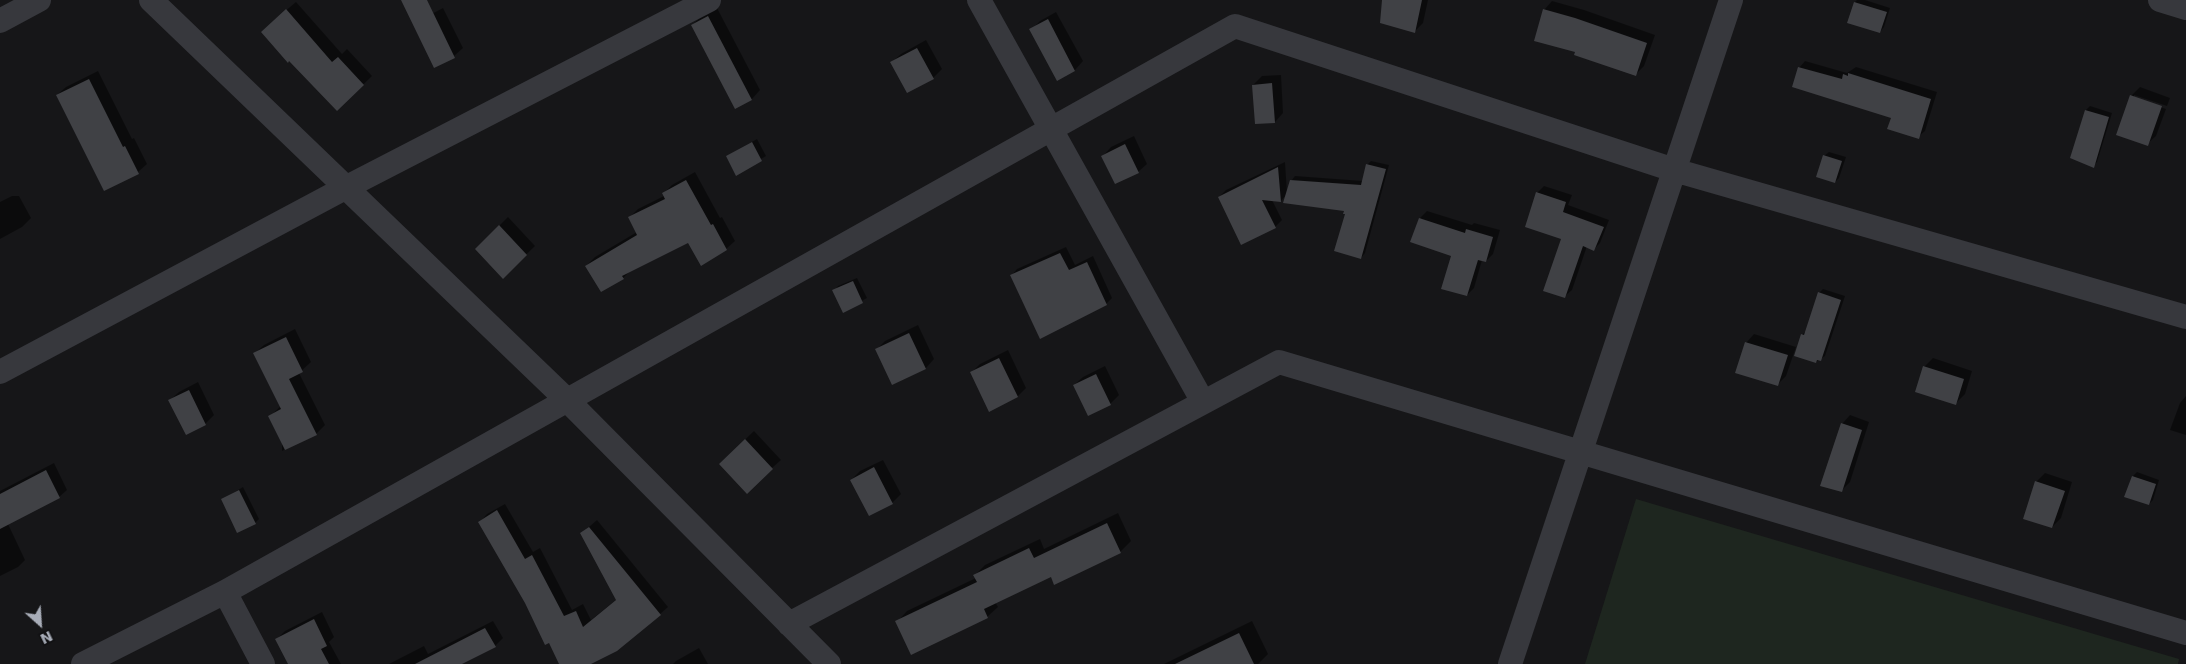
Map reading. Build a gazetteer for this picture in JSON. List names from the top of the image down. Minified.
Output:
{"north":"bottom right"}
